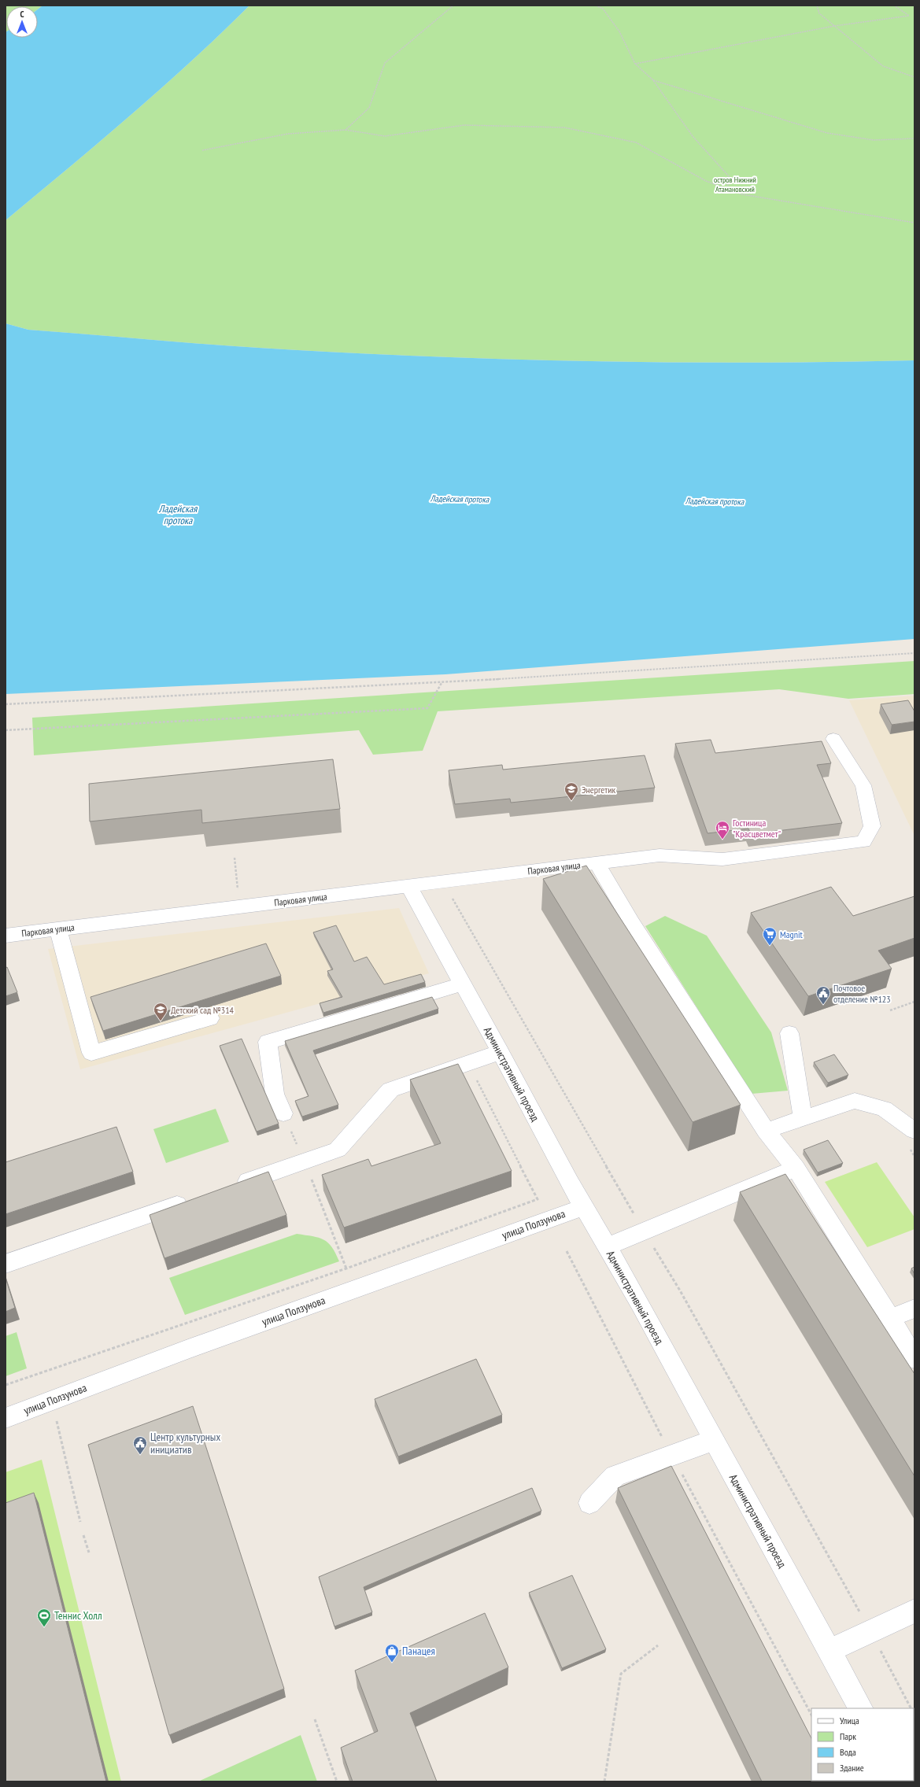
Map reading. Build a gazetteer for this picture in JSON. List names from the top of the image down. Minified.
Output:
{"streets":{"street":["Парковая улица","Административный проезд","улица Ползунова"]},"crossings":[["Парковая улица","Административный проезд"],["Административный проезд","улица Ползунова"]],"water":["Ладейская протока"],"parks":["остров Нижний Атамановский"],"places":{"school or university":["Энергетик","Детский сад №314"],"hotel":["Гостиница \"Красцветмет\""],"supermarket":["Magnit"],"public building":["Почтовое отделение №123","Центр культурных инициатив"],"sports":["Теннис Холл"],"shop":["Панацея"]},"legend":["Улица","Парк","Вода","Здание"],"north":"top"}
